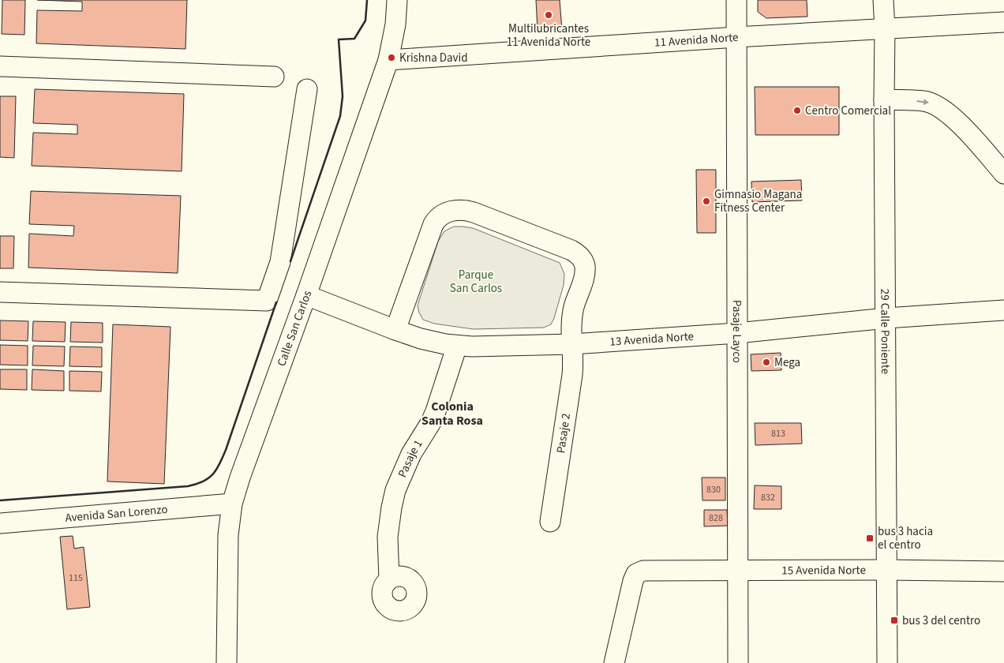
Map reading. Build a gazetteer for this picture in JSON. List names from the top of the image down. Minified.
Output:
{"streets":{"street":["11 Avenida Norte","Calle San Carlos","Pasaje Layco","29 Calle Poniente","13 Avenida Norte","Pasaje 2","Pasaje 1","Avenida San Lorenzo","15 Avenida Norte"]},"crossings":[["11 Avenida Norte","Calle San Carlos"],["11 Avenida Norte","Pasaje Layco"],["11 Avenida Norte","29 Calle Poniente"],["Calle San Carlos","13 Avenida Norte"],["Calle San Carlos","Avenida San Lorenzo"],["Pasaje Layco","13 Avenida Norte"],["Pasaje Layco","15 Avenida Norte"],["29 Calle Poniente","13 Avenida Norte"],["29 Calle Poniente","15 Avenida Norte"],["13 Avenida Norte","Pasaje 2"],["13 Avenida Norte","Pasaje 1"]],"districts":["Colonia Santa Rosa"],"parks":["Parque San Carlos"],"places":{"other":["Multilubricantes 11 Avenida Norte","Krishna David","Centro Comercial","Gimnasio Magana Fitness Center","Mega"],"transit":["bus 3 hacia el centro","bus 3 del centro"]},"house_numbers":["813","830","832","828","115"]}
